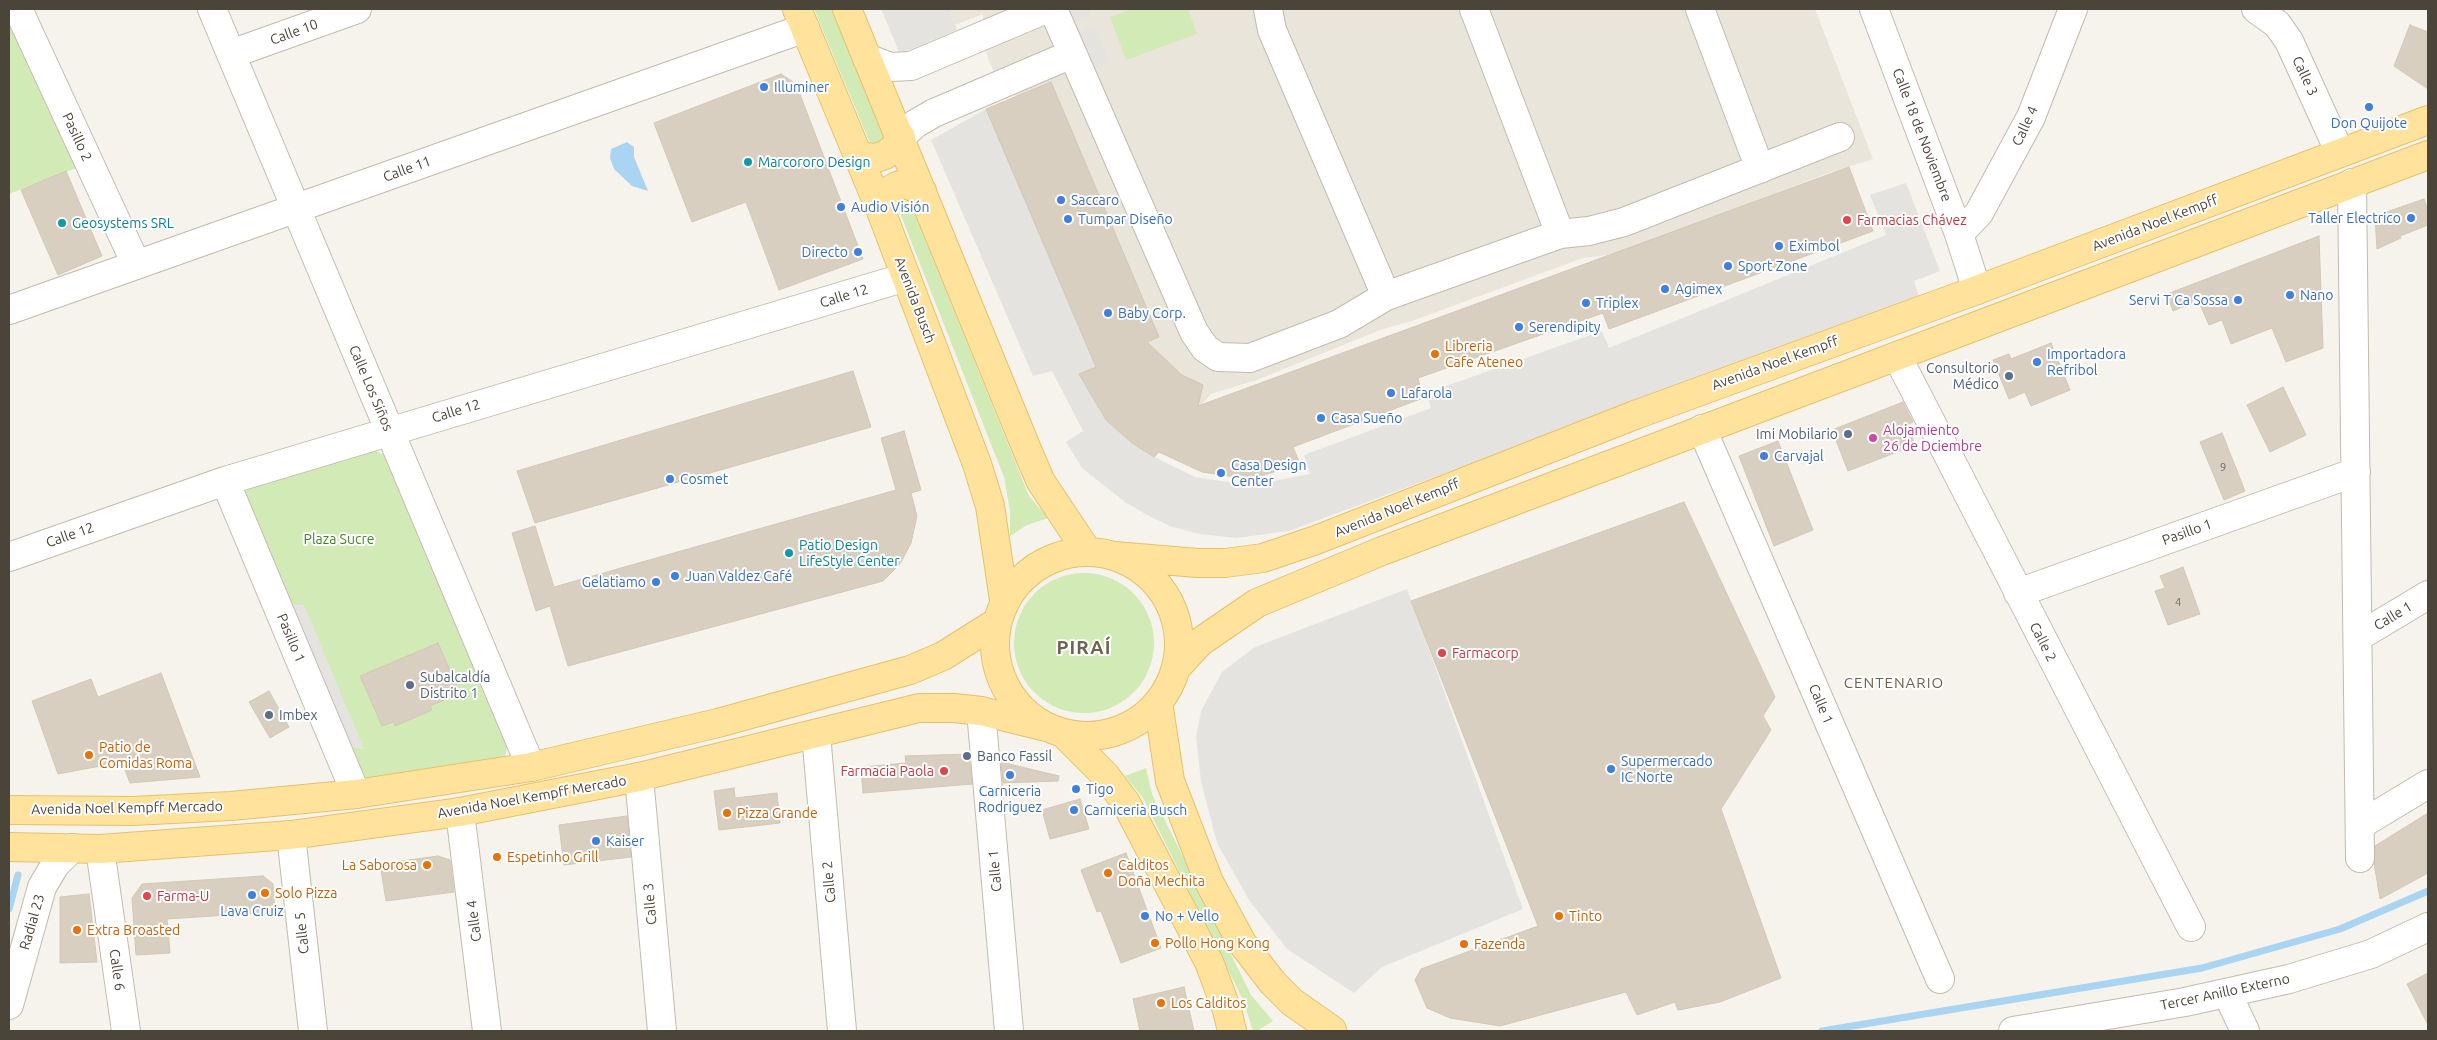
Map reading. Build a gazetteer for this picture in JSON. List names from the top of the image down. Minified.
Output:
{"streets":{"main road":["Avenida Noel Kempff","Avenida Busch","Avenida Noel Kempff Mercado"],"street":["Calle 10","Calle 3","Calle 4","Calle 18 de Noviembre","Pasillo 2","Calle 11","Calle 12","Calle Los Siños","Pasillo 1","Calle 1","Calle 2","Radial 23","Calle 5","Calle 6","Tercer Anillo Externo"]},"crossings":[["Calle 10","Calle Los Siños"],["Calle 3","Avenida Noel Kempff"],["Calle 3","Avenida Noel Kempff Mercado"],["Calle 4","Calle 18 de Noviembre"],["Calle 4","Avenida Noel Kempff Mercado"],["Calle 18 de Noviembre","Avenida Noel Kempff"],["Pasillo 2","Calle 11"],["Calle 11","Avenida Busch"],["Calle 11","Calle Los Siños"],["Calle 12","Avenida Busch"],["Calle 12","Calle Los Siños"],["Calle 12","Pasillo 1"],["Avenida Busch","Avenida Noel Kempff Mercado"],["Calle Los Siños","Avenida Noel Kempff Mercado"],["Pasillo 1","Calle 2"],["Pasillo 1","Avenida Noel Kempff Mercado"],["Calle 1","Avenida Noel Kempff Mercado"],["Calle 2","Avenida Noel Kempff Mercado"],["Avenida Noel Kempff Mercado","Radial 23"],["Avenida Noel Kempff Mercado","Calle 5"],["Avenida Noel Kempff Mercado","Calle 6"]],"districts":["PIRAÍ","CENTENARIO"],"parks":["Plaza Sucre"],"places":["Illuminer","Don Quijote","Marcororo Design","Saccaro","Audio Visión","Taller Electrico","Tumpar Diseño","Farmacias Chávez","Geosystems SRL","Eximbol","Directo","Sport Zone","Agimex","Nano","Servi T Ca Sossa","Triplex","Baby Corp.","Serendipity","Libreria Cafe Ateneo","Importadora Refribol","Consultorio Médico","Lafarola","Casa Sueño","Imi Mobilario","Alojamiento 26 de Dciembre","Carvajal","Casa Design Center","Cosmet","Patio Design LifeStyle Center","Juan Valdez Café","Gelatiamo","Farmacorp","Subalcaldía Distrito 1","Imbex","Patio de Comidas Roma","Banco Fassil","Supermercado IC Norte","Farmacia Paola","Carniceria Rodriguez","Tigo","Carniceria Busch","Pizza Grande","Kaiser","Espetinho Grill","La Saborosa","Calditos Doña Mechita","Solo Pizza","Lava Cruiz","Farma-U","No + Vello","Tinto","Extra Broasted","Pollo Hong Kong","Fazenda","Los Calditos"],"house_numbers":["9","4"]}
